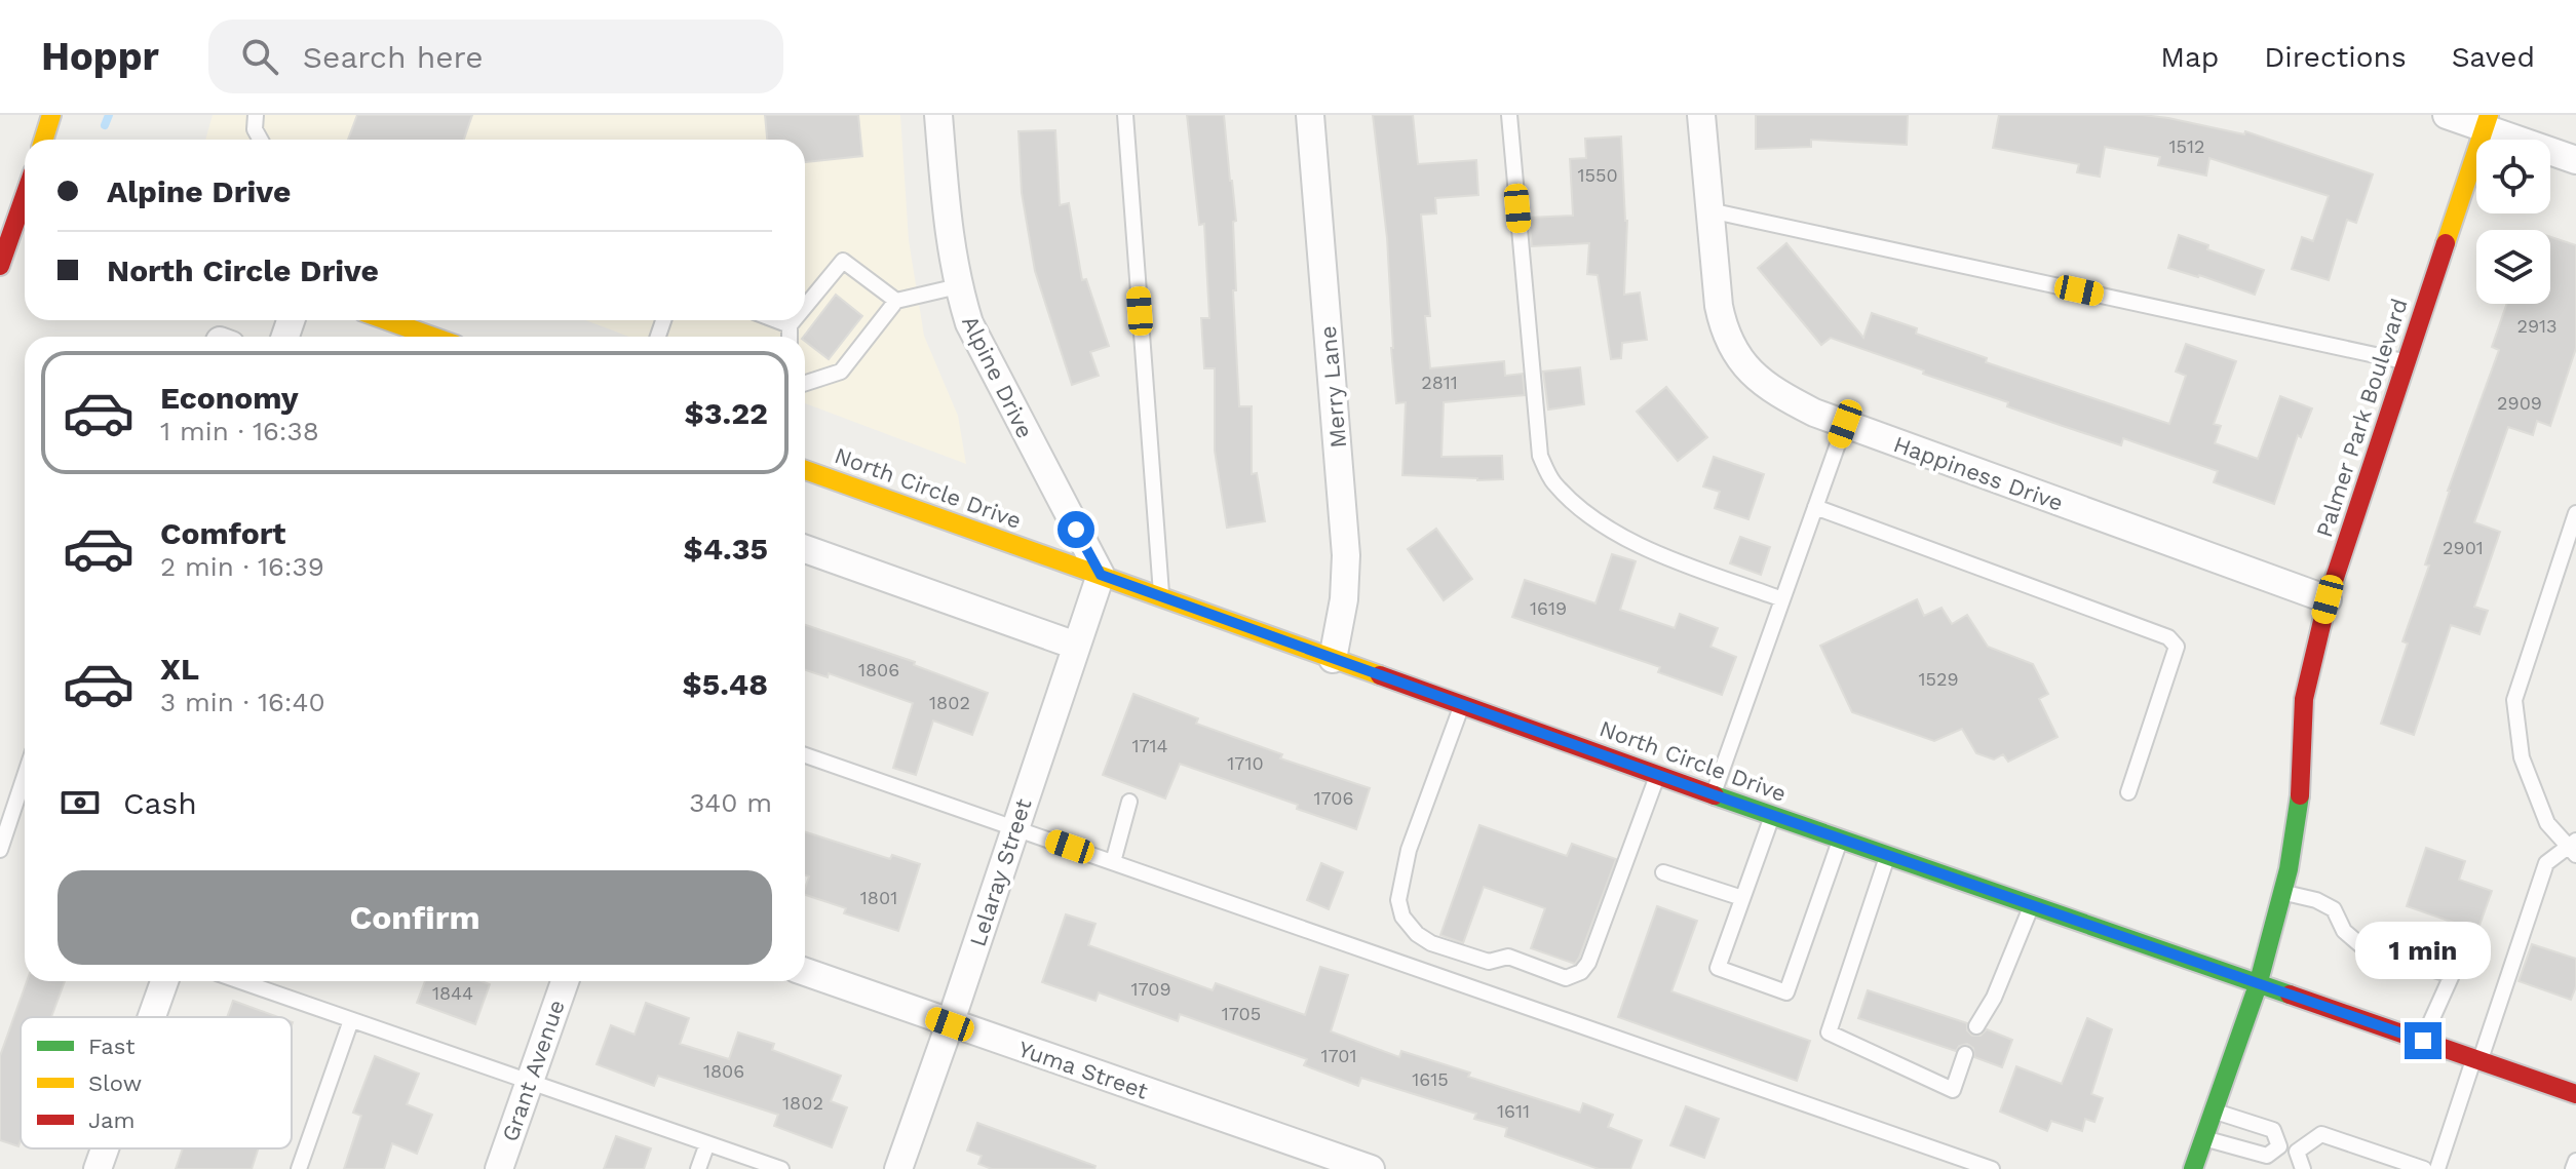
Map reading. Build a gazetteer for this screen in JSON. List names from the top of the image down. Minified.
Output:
{"streets":{"main road":["Palmer Park Boulevard","North Circle Drive"],"street":["Alpine Drive","Merry Lane","Happiness Drive","Lelaray Street","Yuma Street","Grant Avenue"]},"crossings":[["Alpine Drive","North Circle Drive"],["Alpine Drive","Lelaray Street"],["Merry Lane","North Circle Drive"],["Palmer Park Boulevard","Happiness Drive"],["Palmer Park Boulevard","North Circle Drive"],["North Circle Drive","Lelaray Street"],["Lelaray Street","Yuma Street"]],"house_numbers":["1512","1550","2913","2811","2909","2901","1619","1806","1529","1802","1714","1710","1706","1801","1709","1844","1705","1701","1806","1615","1802","1611"],"legend":["Fast","Slow","Jam"],"page":{"header":"Hoppr","search":"Search here","nav":["Map","Directions","Saved"],"banner":["Alpine Drive","North Circle Drive"],"list":[{"name":"Economy","note":"1 min · 16:38","value":"$3.22"},{"name":"Comfort","note":"2 min · 16:39","value":"$4.35"},{"name":"XL","note":"3 min · 16:40","value":"$5.48"}],"pay":["Cash","340 m"],"buttons":"Confirm","bubble":"1 min"}}
